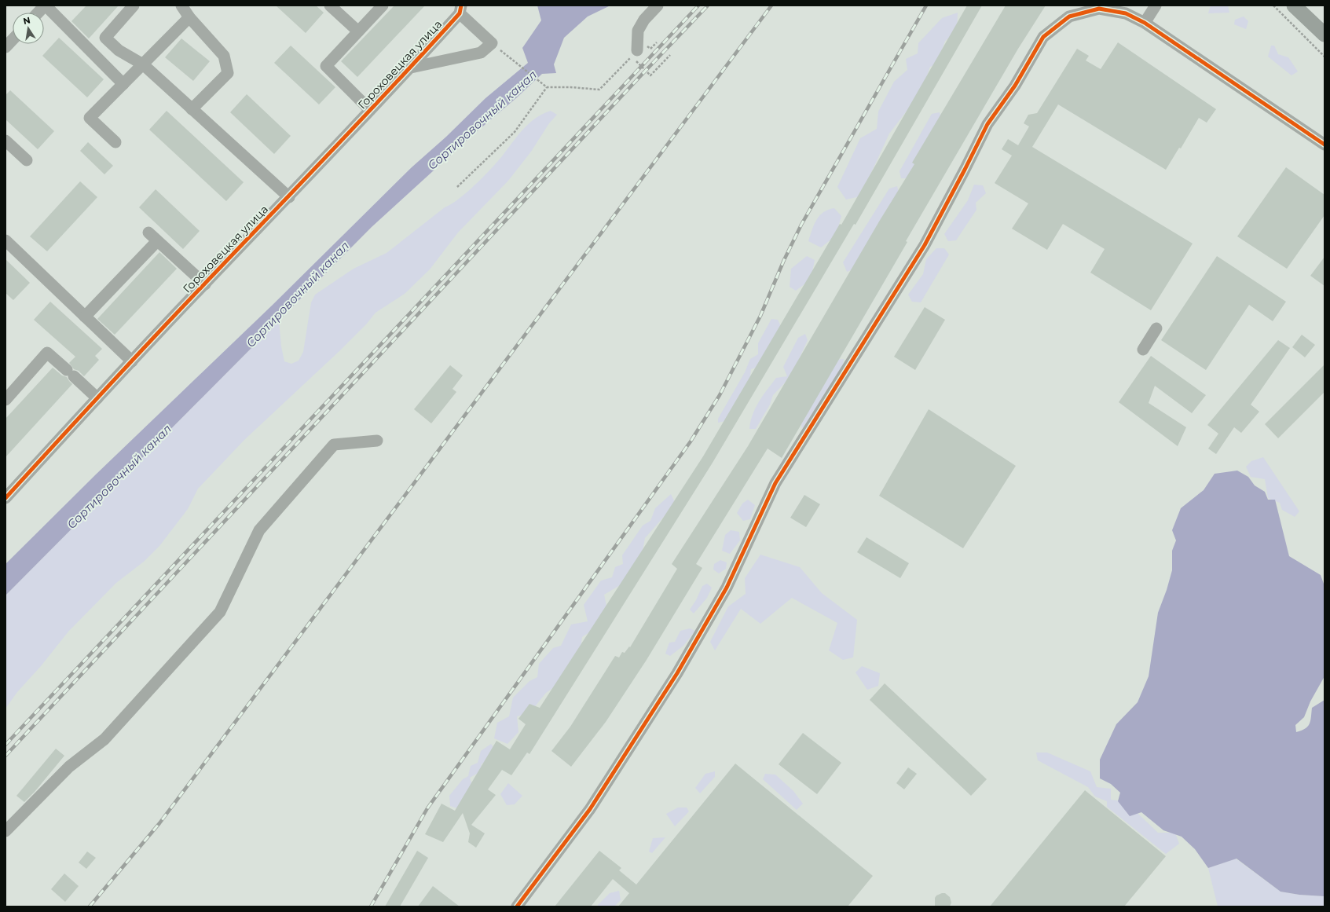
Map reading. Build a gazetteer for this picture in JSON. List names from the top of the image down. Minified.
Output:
{"streets":{"street":["Гороховецкая улица"]},"water":["Сортировочный канал"],"north":"top"}
